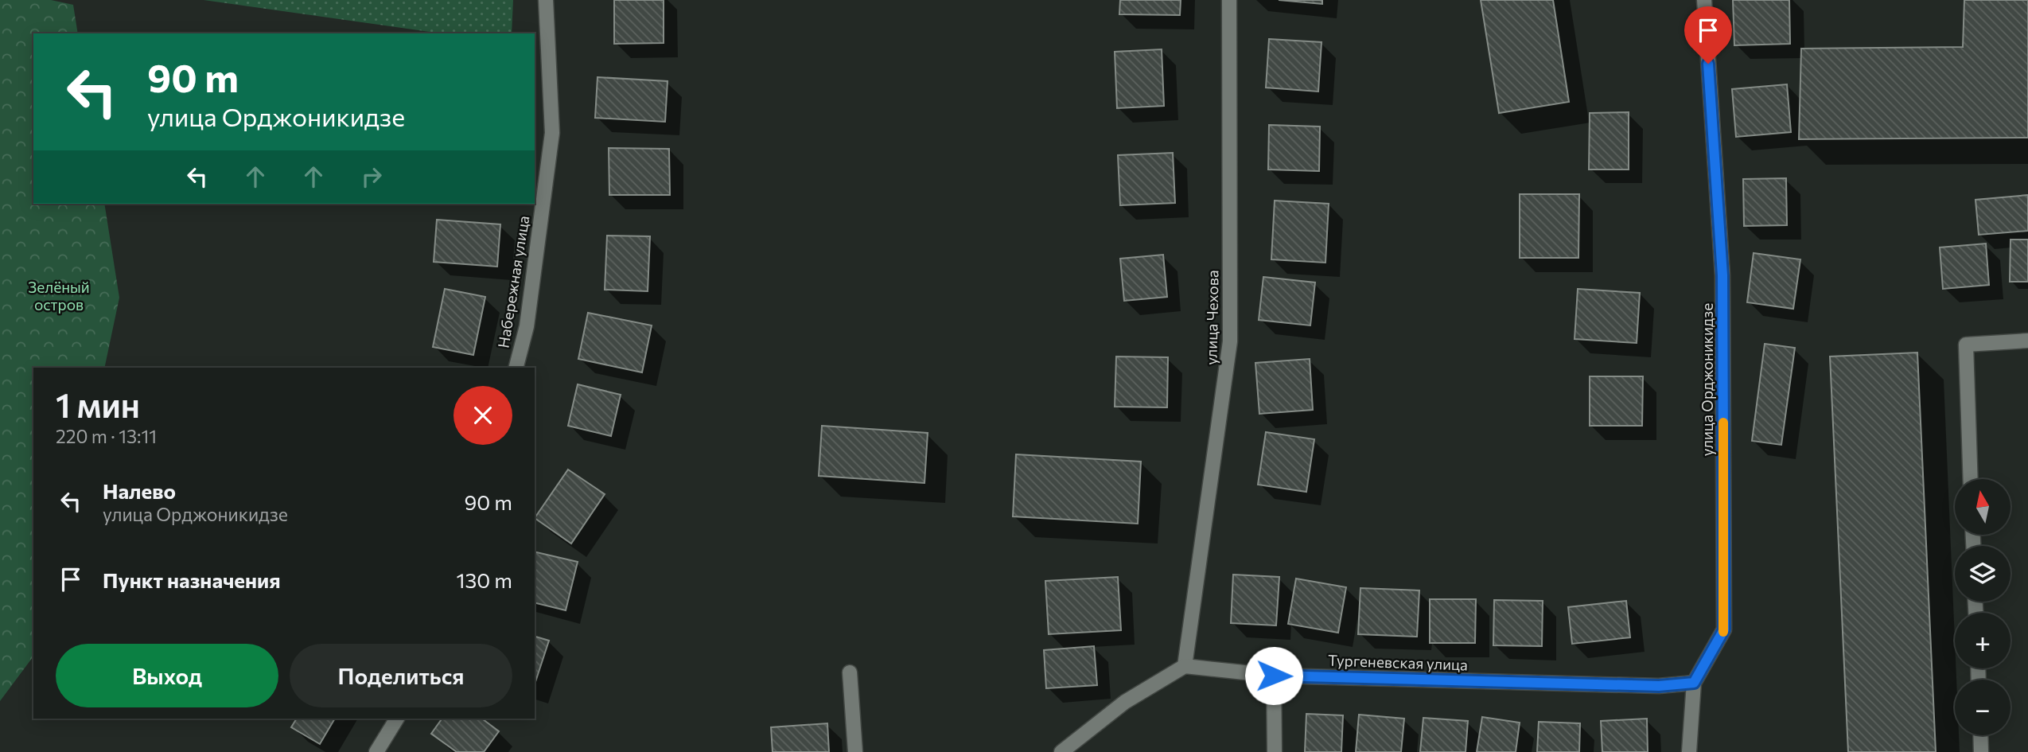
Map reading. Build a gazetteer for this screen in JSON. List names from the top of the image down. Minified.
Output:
{"streets":{"street":["Набережная улица","улица Чехова","улица Орджоникидзе","Тургеневская улица"]},"crossings":[["улица Чехова","Тургеневская улица"],["улица Орджоникидзе","Тургеневская улица"]],"parks":["Зелёный остров"],"north":"top","page":{"turn":["90 m","улица Орджоникидзе"],"heading":["1 мин","220 m · 13:11"],"list":[{"name":"Налево","note":"улица Орджоникидзе","value":"90 m"},{"name":"Пункт назначения","value":"130 m"}],"map_buttons":["+","−"],"buttons":["Выход","Поделиться"]}}
